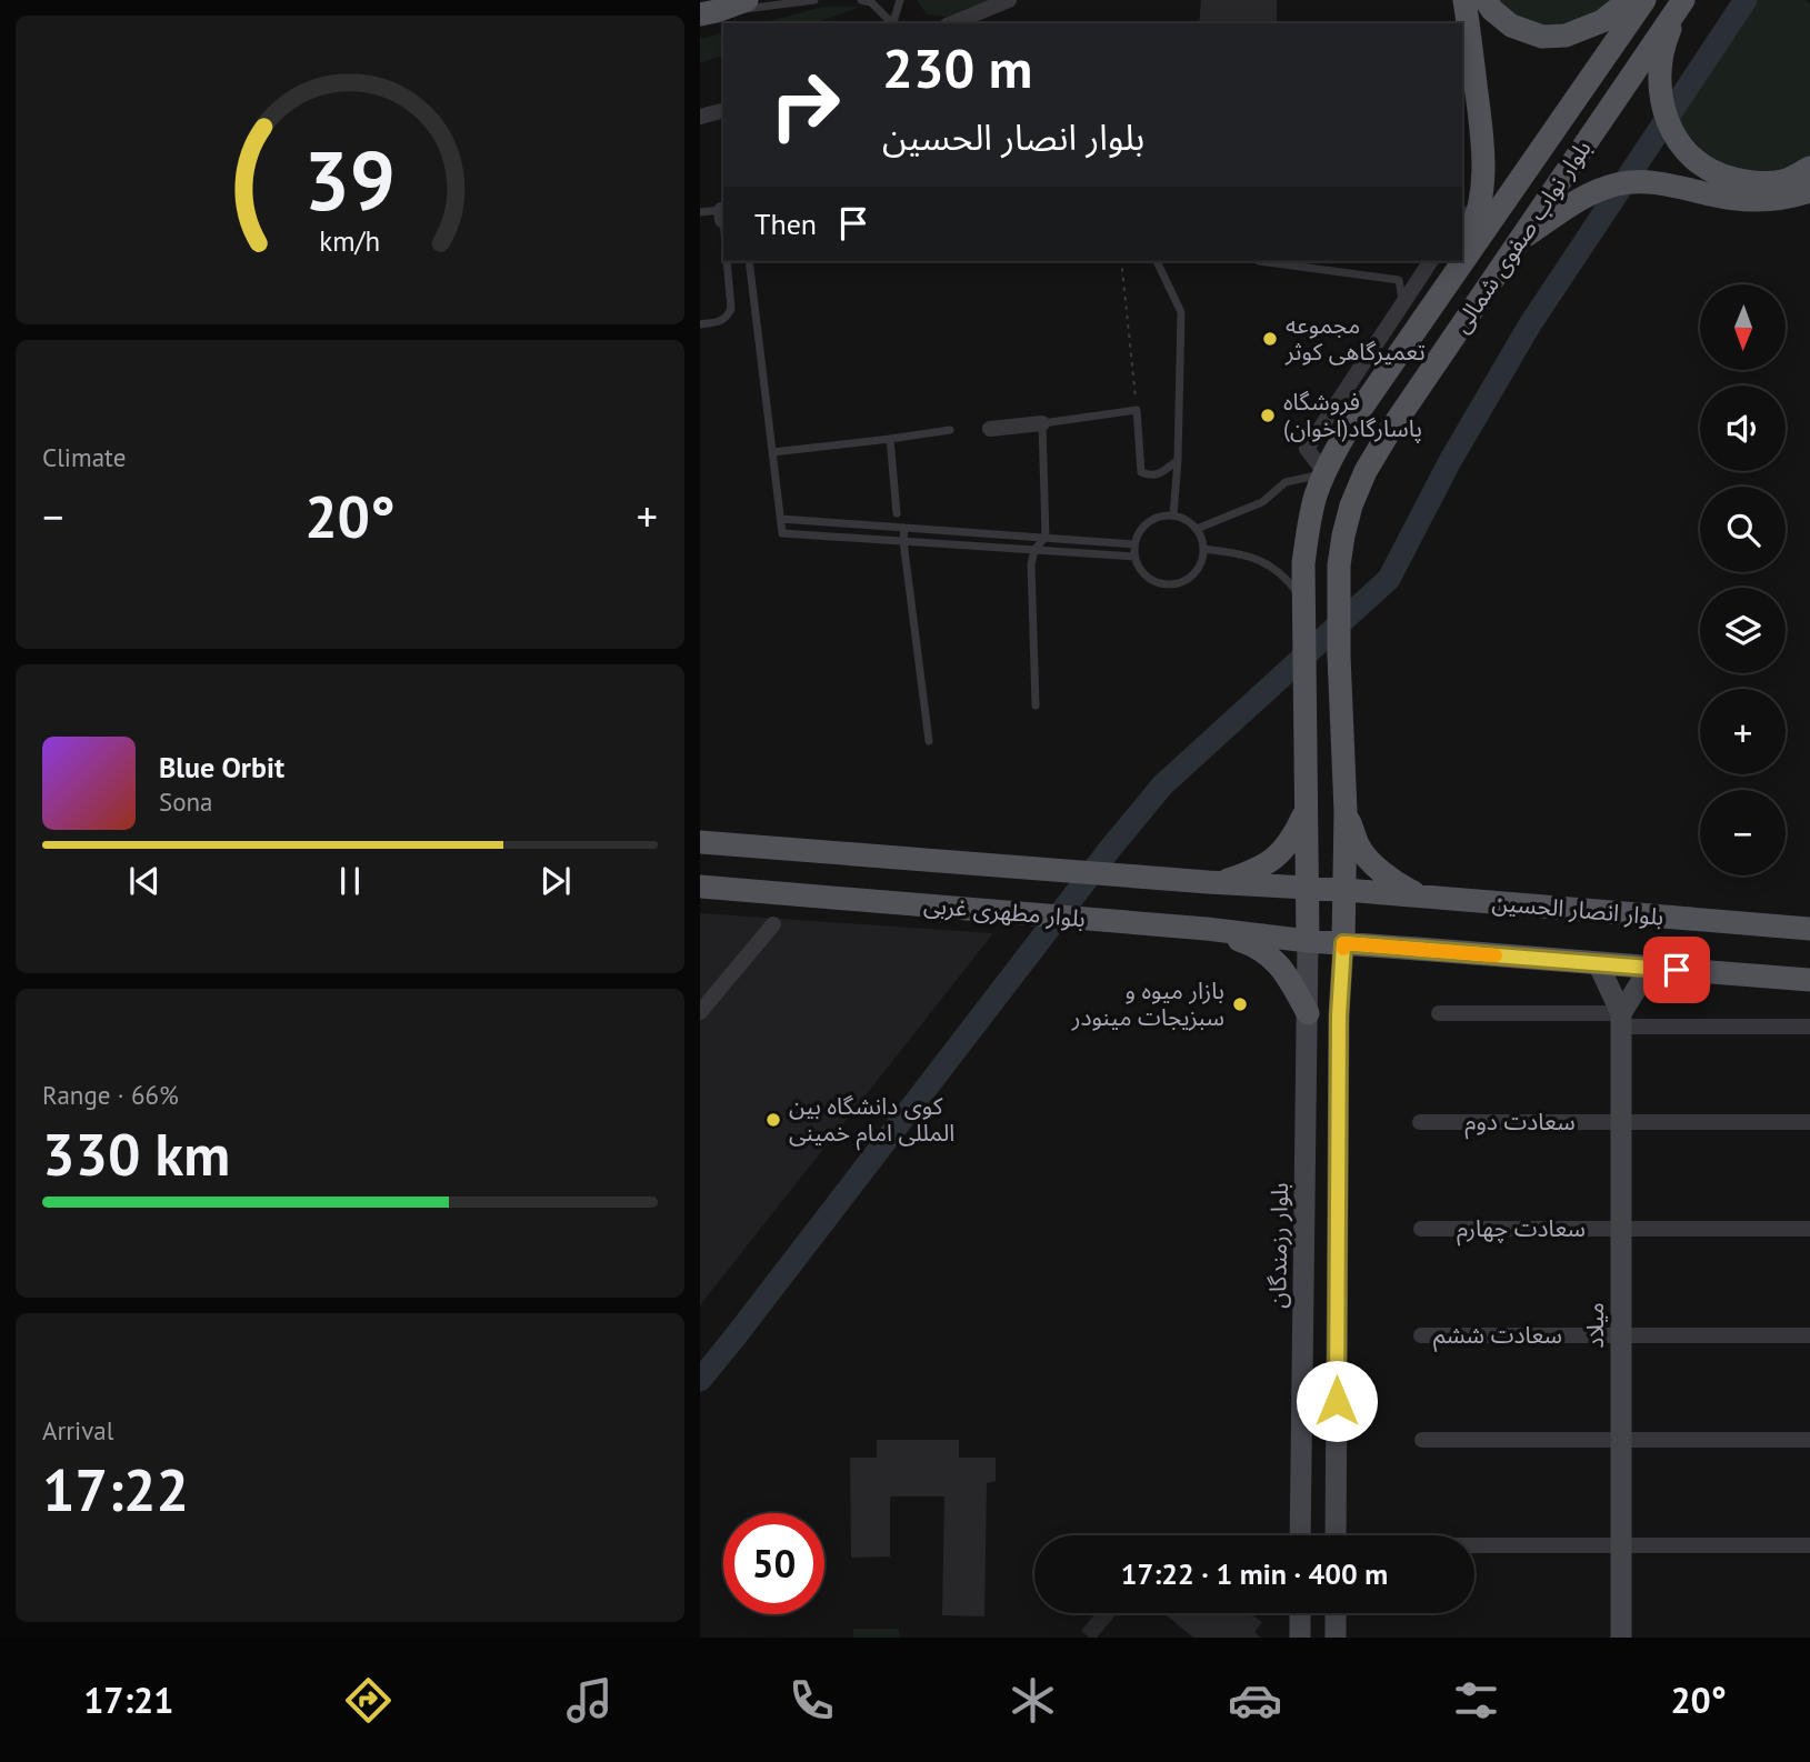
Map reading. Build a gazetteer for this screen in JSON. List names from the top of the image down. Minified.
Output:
{"streets":{"main road":["بلوار نواب صفوی شمالی","بلوار انصار الحسین","بلوار مطهری غربی","بلوار رزمندگان","میلاد"],"street":["سعادت دوم","سعادت چهارم","سعادت ششم"]},"crossings":[["بلوار نواب صفوی شمالی","بلوار انصار الحسین"],["بلوار نواب صفوی شمالی","بلوار مطهری غربی"],["بلوار نواب صفوی شمالی","بلوار رزمندگان"],["بلوار انصار الحسین","بلوار مطهری غربی"],["بلوار مطهری غربی","بلوار رزمندگان"],["سعادت دوم","میلاد"],["سعادت چهارم","میلاد"],["میلاد","سعادت ششم"]],"places":["مجموعه تعمیرگاهی کوثر","فروشگاه پاسارگاد(اخوان)","بازار میوه و سبزیجات مینودر","کوی دانشگاه بین المللی امام خمینی"],"north":"bottom","page":{"turn":["230 m","بلوار انصار الحسین"],"then":"Then","map_buttons":["+","−"],"tile":["Climate",["Range · 66%","330 km"],["Arrival","17:22"]],"heat":["−","20°","+"],"song":["Blue Orbit","Sona"],"limit":"50","trip":"17:22 · 1 min · 400 m","tabs":["17:21","20°"],"gauge":["39","km/h"]}}
